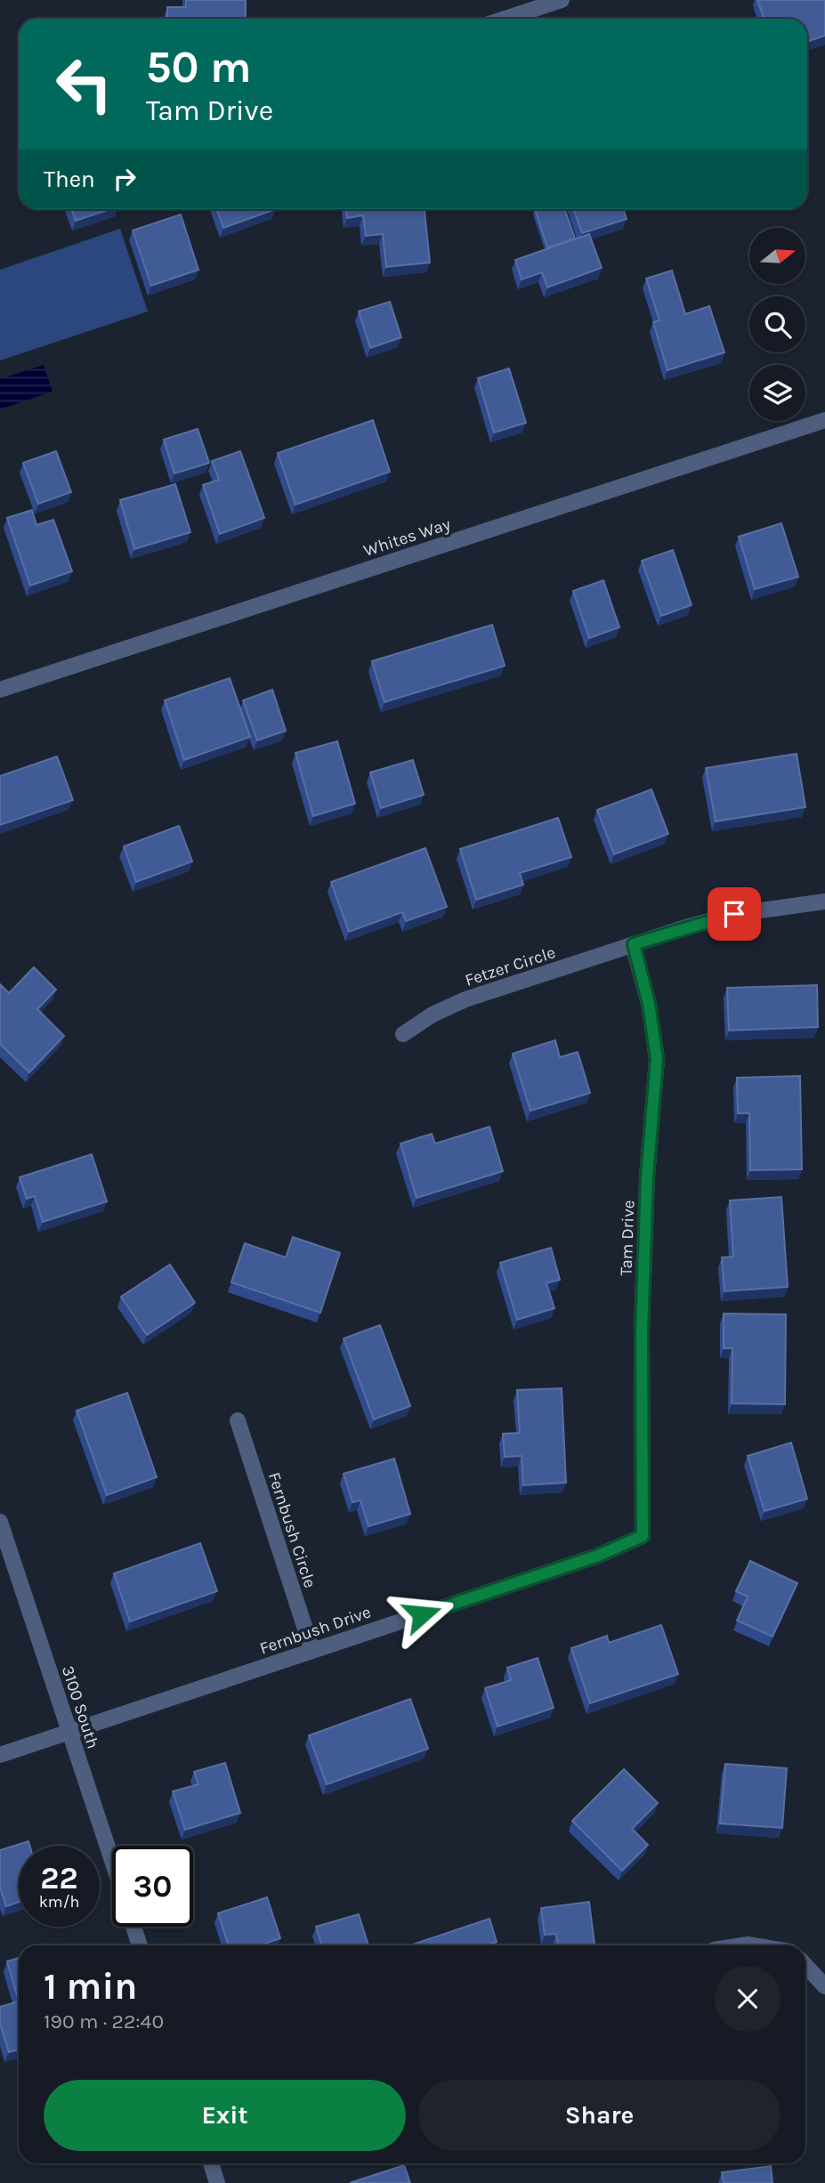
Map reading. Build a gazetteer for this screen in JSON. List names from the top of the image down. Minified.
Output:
{"streets":{"street":["Whites Way","Fetzer Circle","Tam Drive","Fernbush Circle","Fernbush Drive","3100 South"]},"crossings":[["Fetzer Circle","Tam Drive"],["Tam Drive","Fernbush Drive"],["Fernbush Circle","Fernbush Drive"],["Fernbush Drive","3100 South"]],"north":"right","page":{"turn":["50 m","Tam Drive"],"then":"Then","speed":"22 km/h","limit":"30","heading":["1 min","190 m · 22:40"],"buttons":["Exit","Share"]}}
